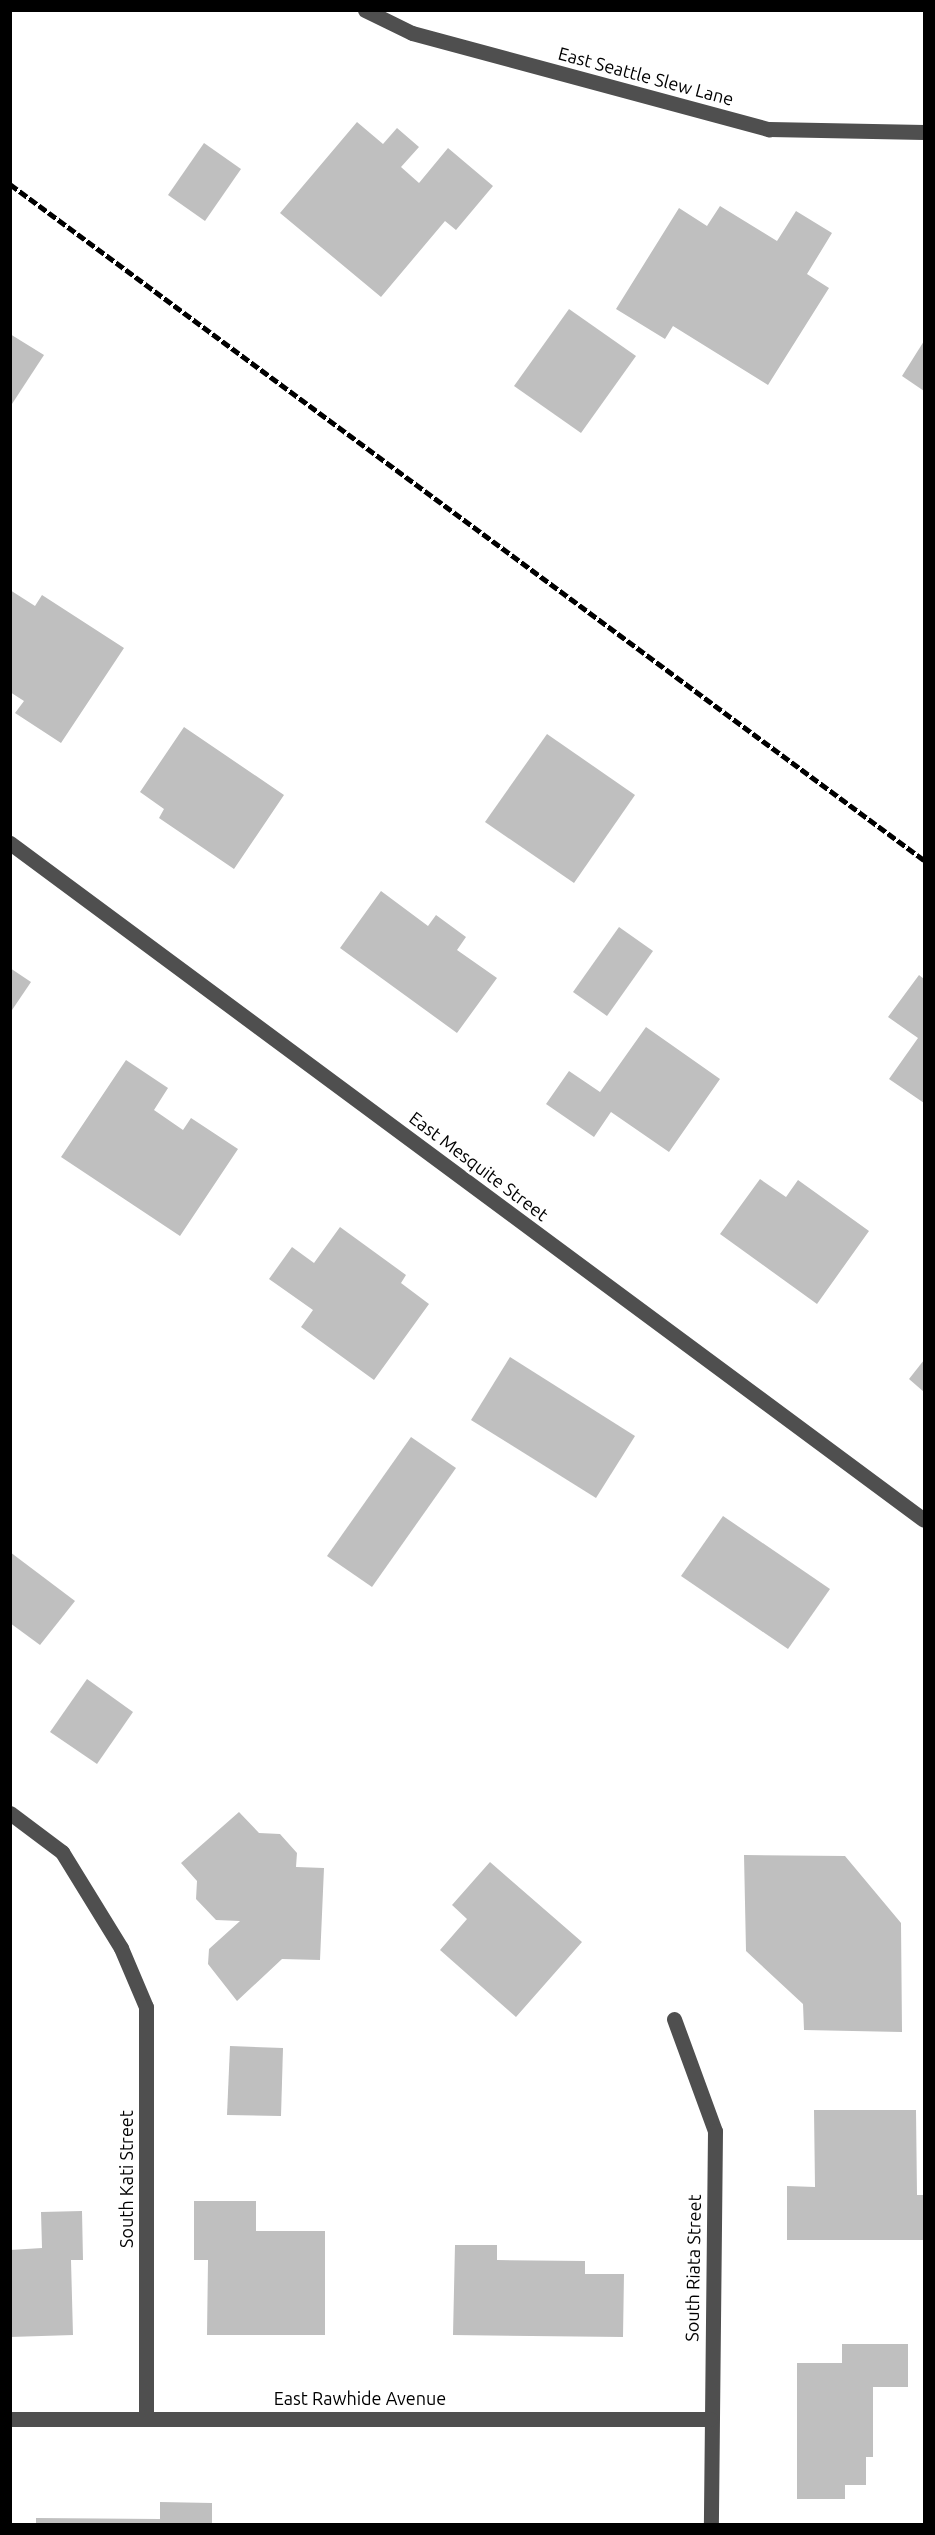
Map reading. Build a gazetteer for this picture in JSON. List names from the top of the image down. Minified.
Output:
{"streets":{"street":["East Seattle Slew Lane","East Mesquite Street","South Kati Street","South Riata Street","East Rawhide Avenue"]},"crossings":[["South Kati Street","East Rawhide Avenue"],["South Riata Street","East Rawhide Avenue"]]}
